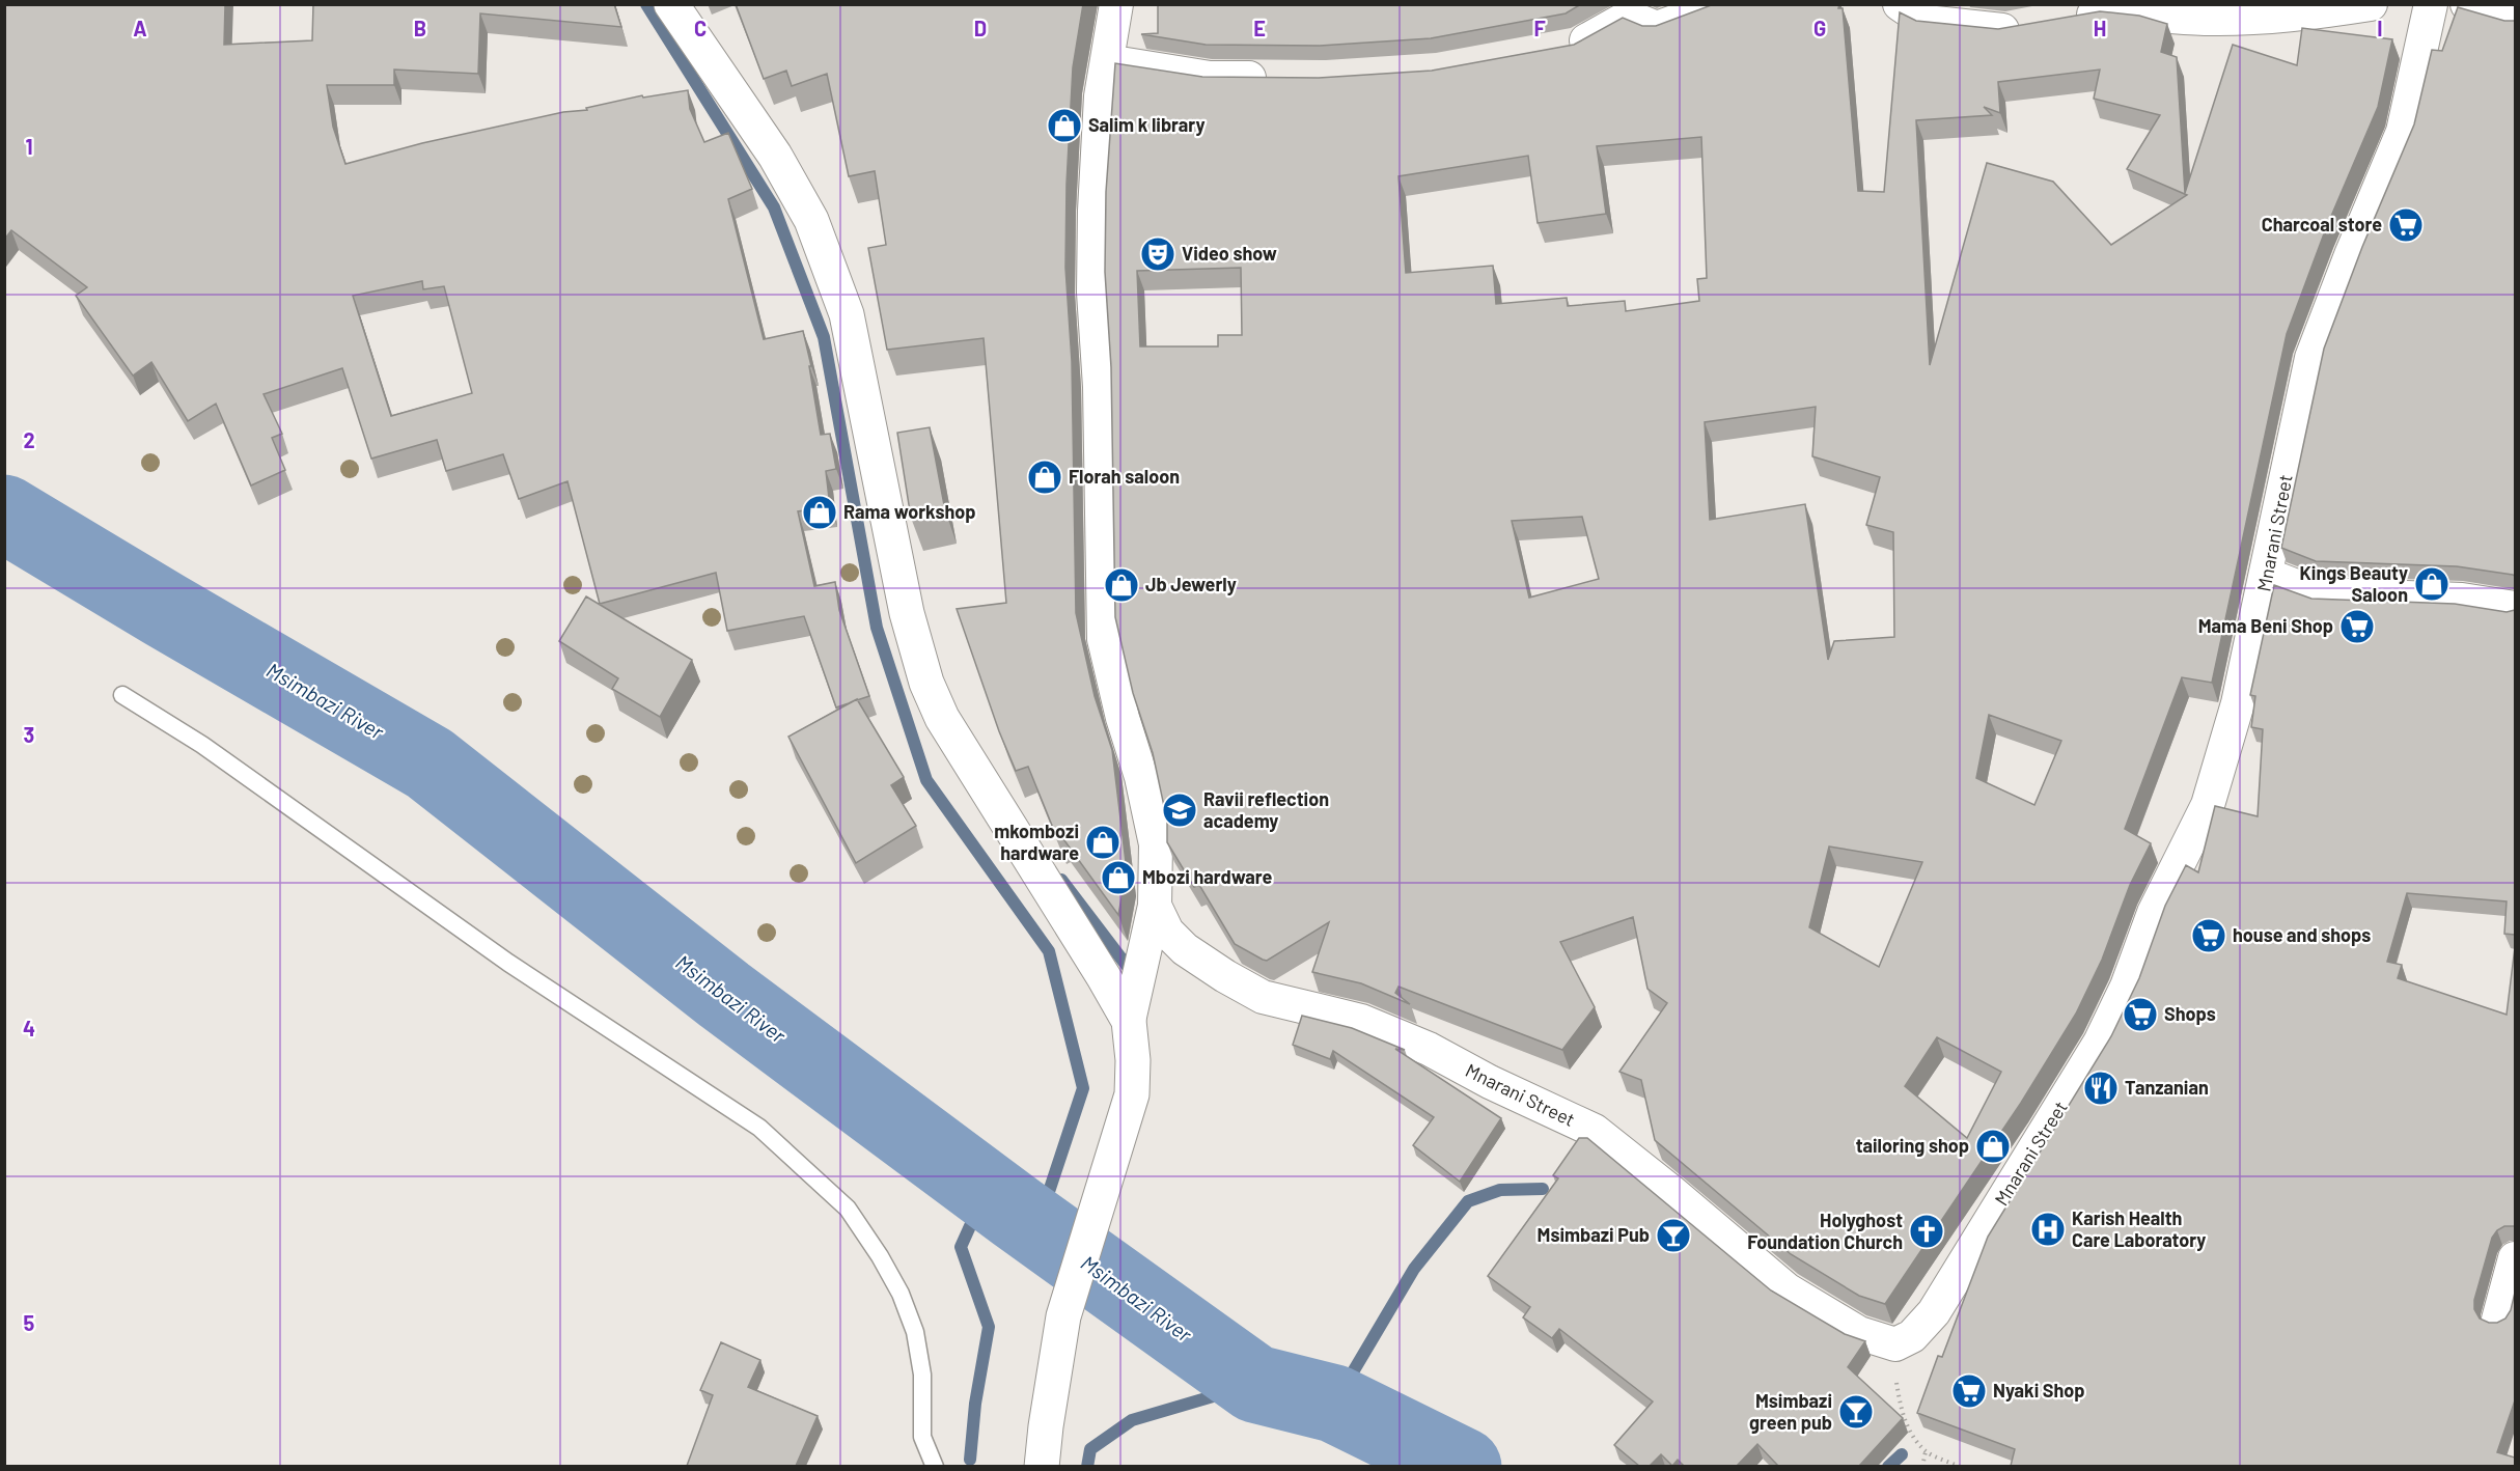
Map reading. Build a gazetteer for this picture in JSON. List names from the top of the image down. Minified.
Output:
{"streets":{"street":["Mnarani Street"]},"water":["Msimbazi River"],"places":{"shop":["Salim k library","Florah saloon","Rama workshop","Kings Beauty Saloon","Jb Jewerly","mkombozi hardware","Mbozi hardware","tailoring shop"],"supermarket":["Charcoal store","Mama Beni Shop","house and shops","Shops","Nyaki Shop"],"theatre":["Video show"],"school or university":["Ravii reflection academy"],"restaurant":["Tanzanian"],"hospital":["Karish Health Care Laboratory"],"church":["Holyghost Foundation Church"],"bar":["Msimbazi Pub","Msimbazi green pub"]},"grid":{"columns":["A","B","C","D","E","F","G","H","I"],"rows":["1","2","3","4","5"]}}
